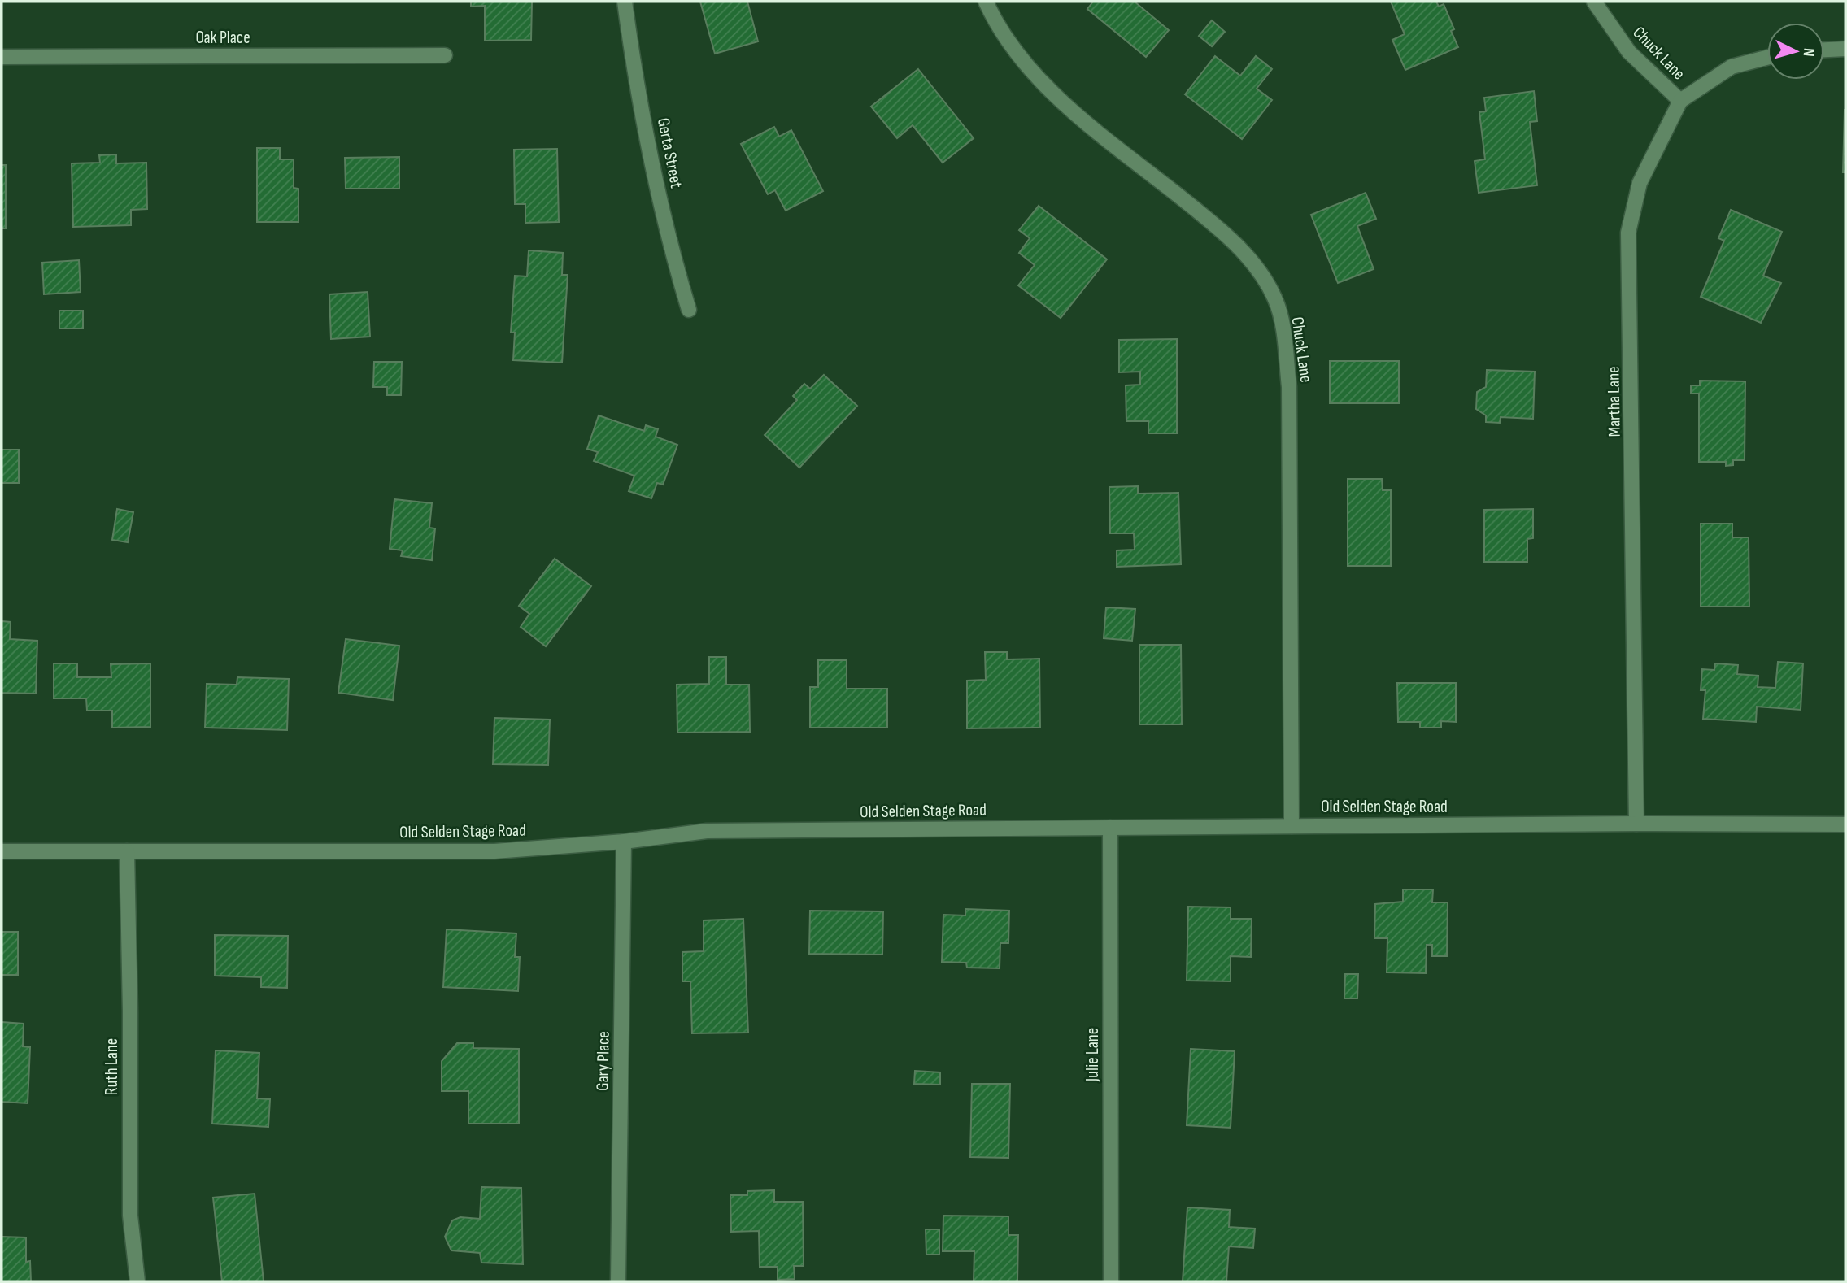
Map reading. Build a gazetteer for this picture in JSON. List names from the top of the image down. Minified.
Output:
{"streets":{"street":["Oak Place","Chuck Lane","Gerta Street","Martha Lane","Old Selden Stage Road","Julie Lane","Gary Place","Ruth Lane"]},"crossings":[["Chuck Lane","Martha Lane"],["Chuck Lane","Old Selden Stage Road"],["Martha Lane","Old Selden Stage Road"],["Old Selden Stage Road","Julie Lane"],["Old Selden Stage Road","Gary Place"],["Old Selden Stage Road","Ruth Lane"]],"north":"right"}
